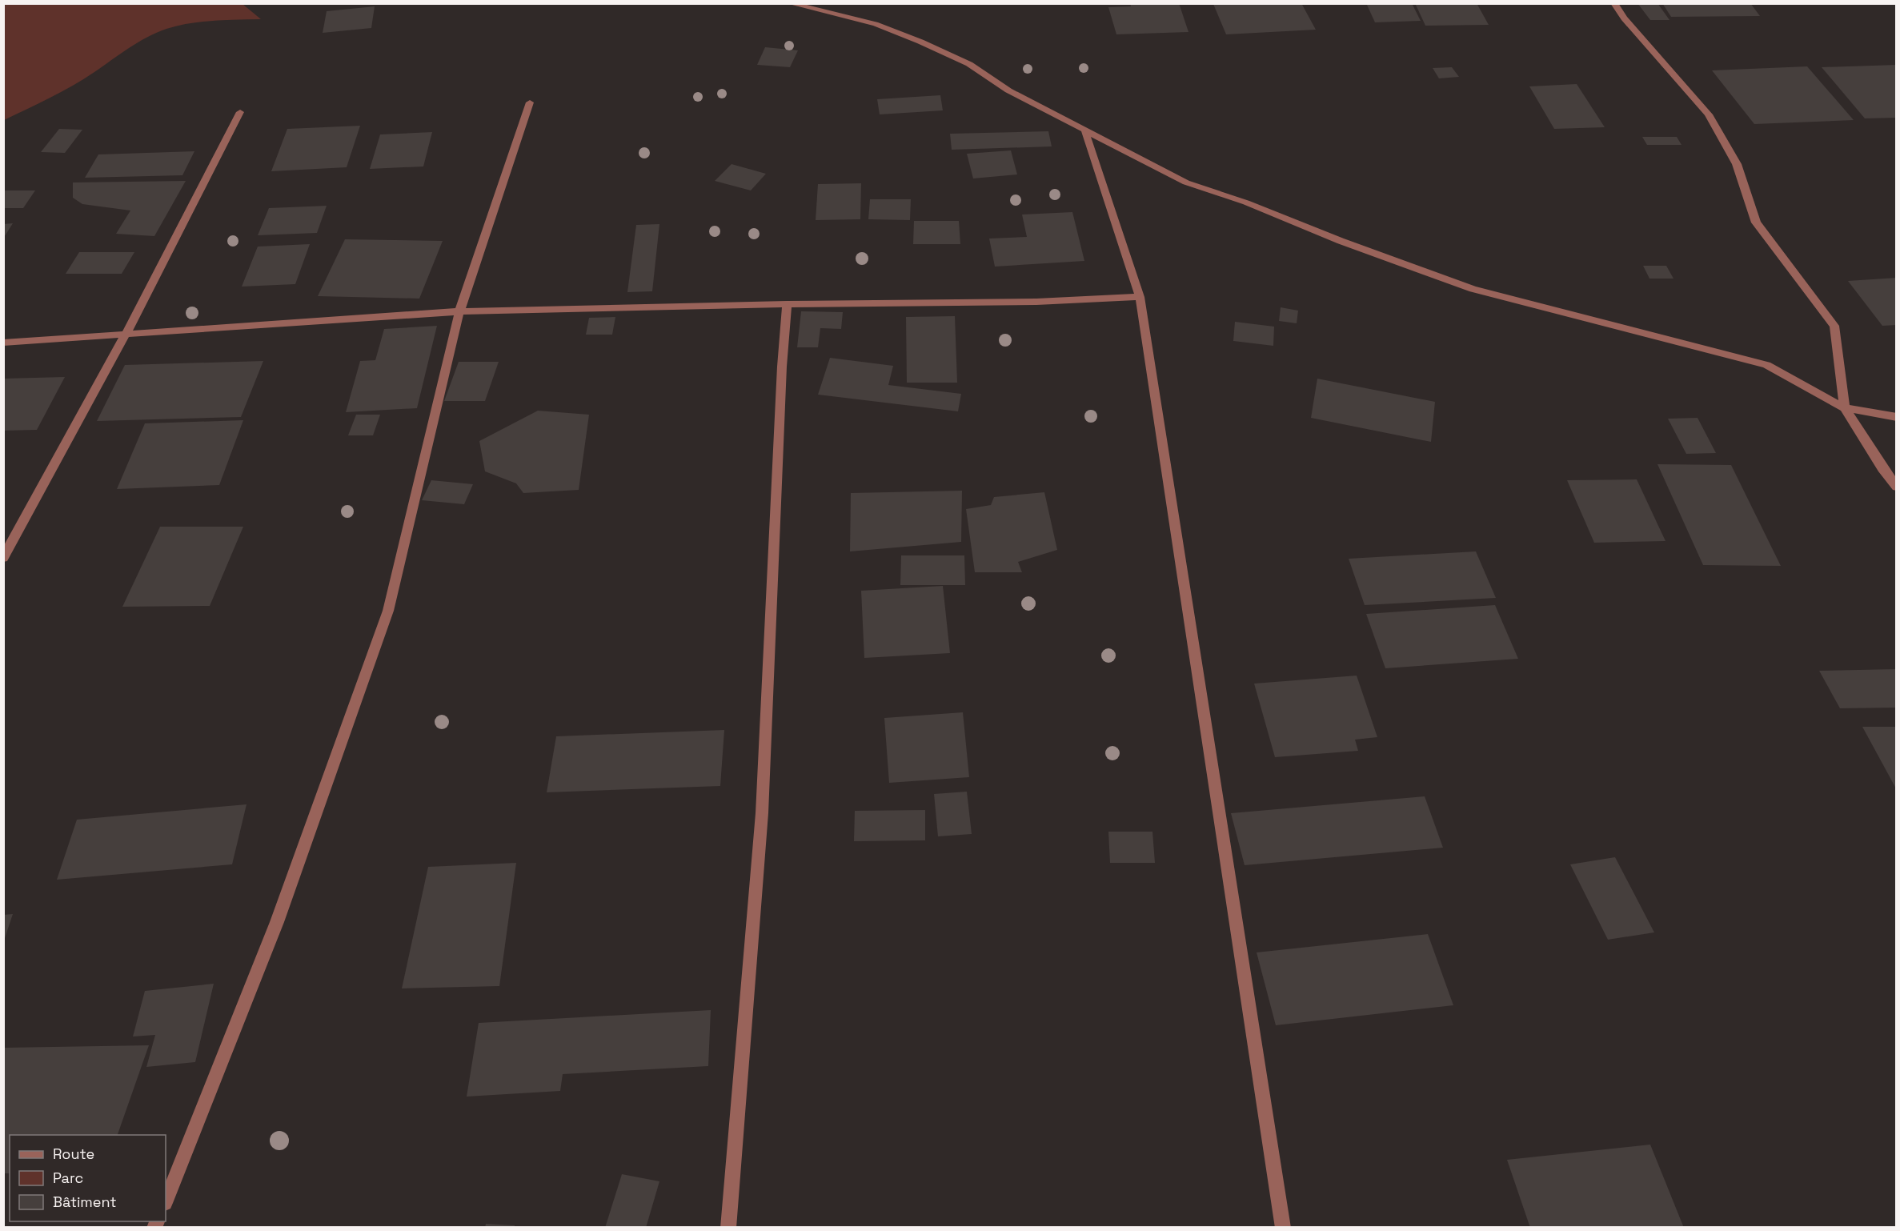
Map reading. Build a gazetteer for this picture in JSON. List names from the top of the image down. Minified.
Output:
{"legend":["Route","Parc","Bâtiment"]}
